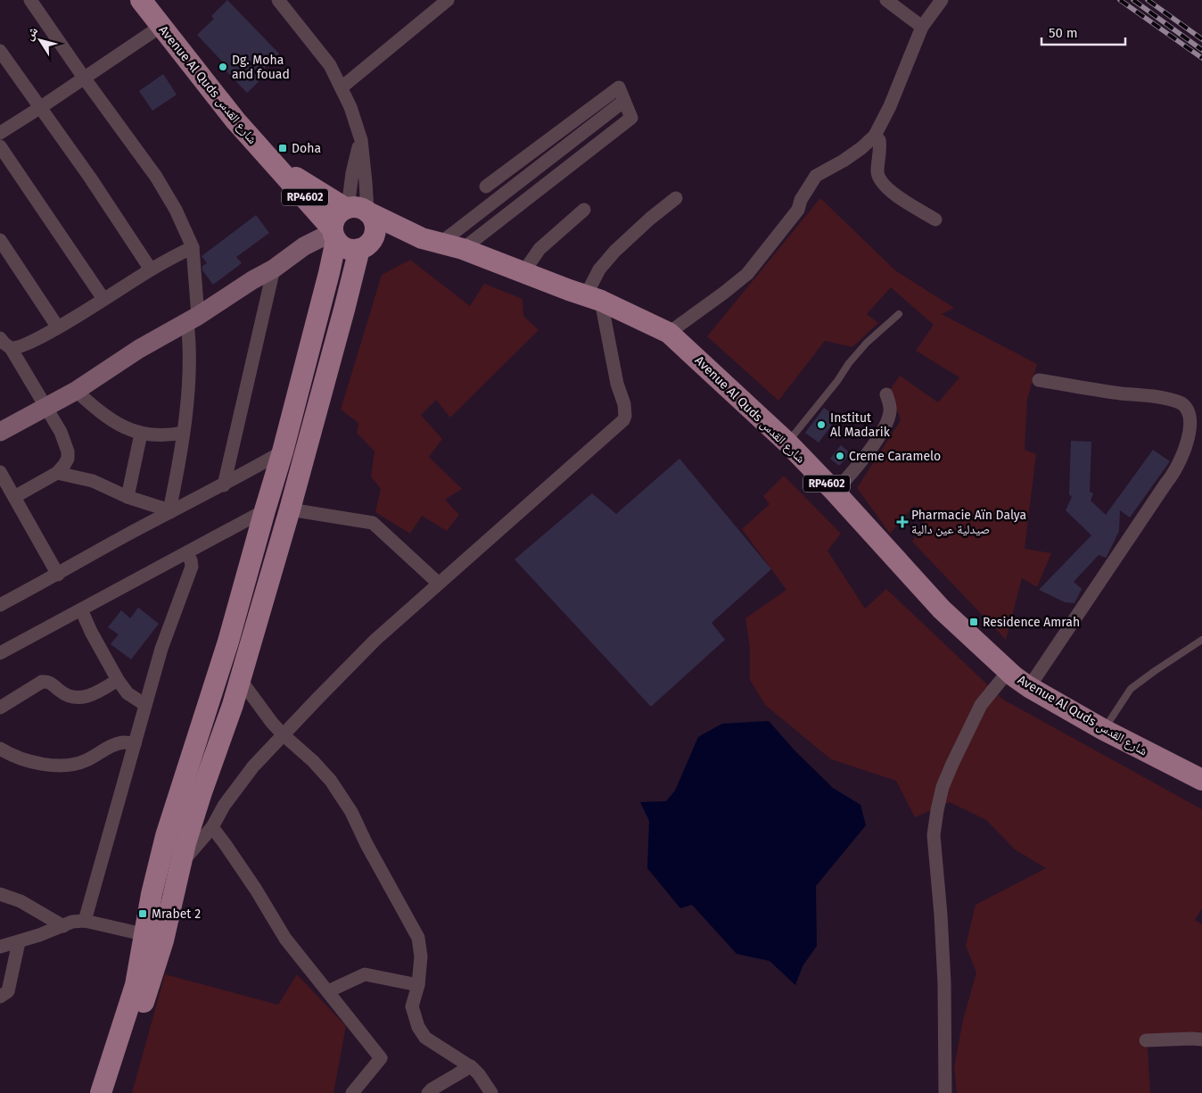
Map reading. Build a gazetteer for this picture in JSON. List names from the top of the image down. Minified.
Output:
{"streets":{"main road":["Avenue Al Quds شارع القدس","RP4602"]},"crossings":[["Avenue Al Quds شارع القدس","RP4602"]],"places":{"other":["Dg. Moha and fouad","Institut Al Madarik","Creme Caramelo"],"transit":["Doha","Residence Amrah","Mrabet 2"],"health":["Pharmacie Aïn Dalya صيدلية عين دالية"]},"scale_bar":"50 m","north":"top left"}
